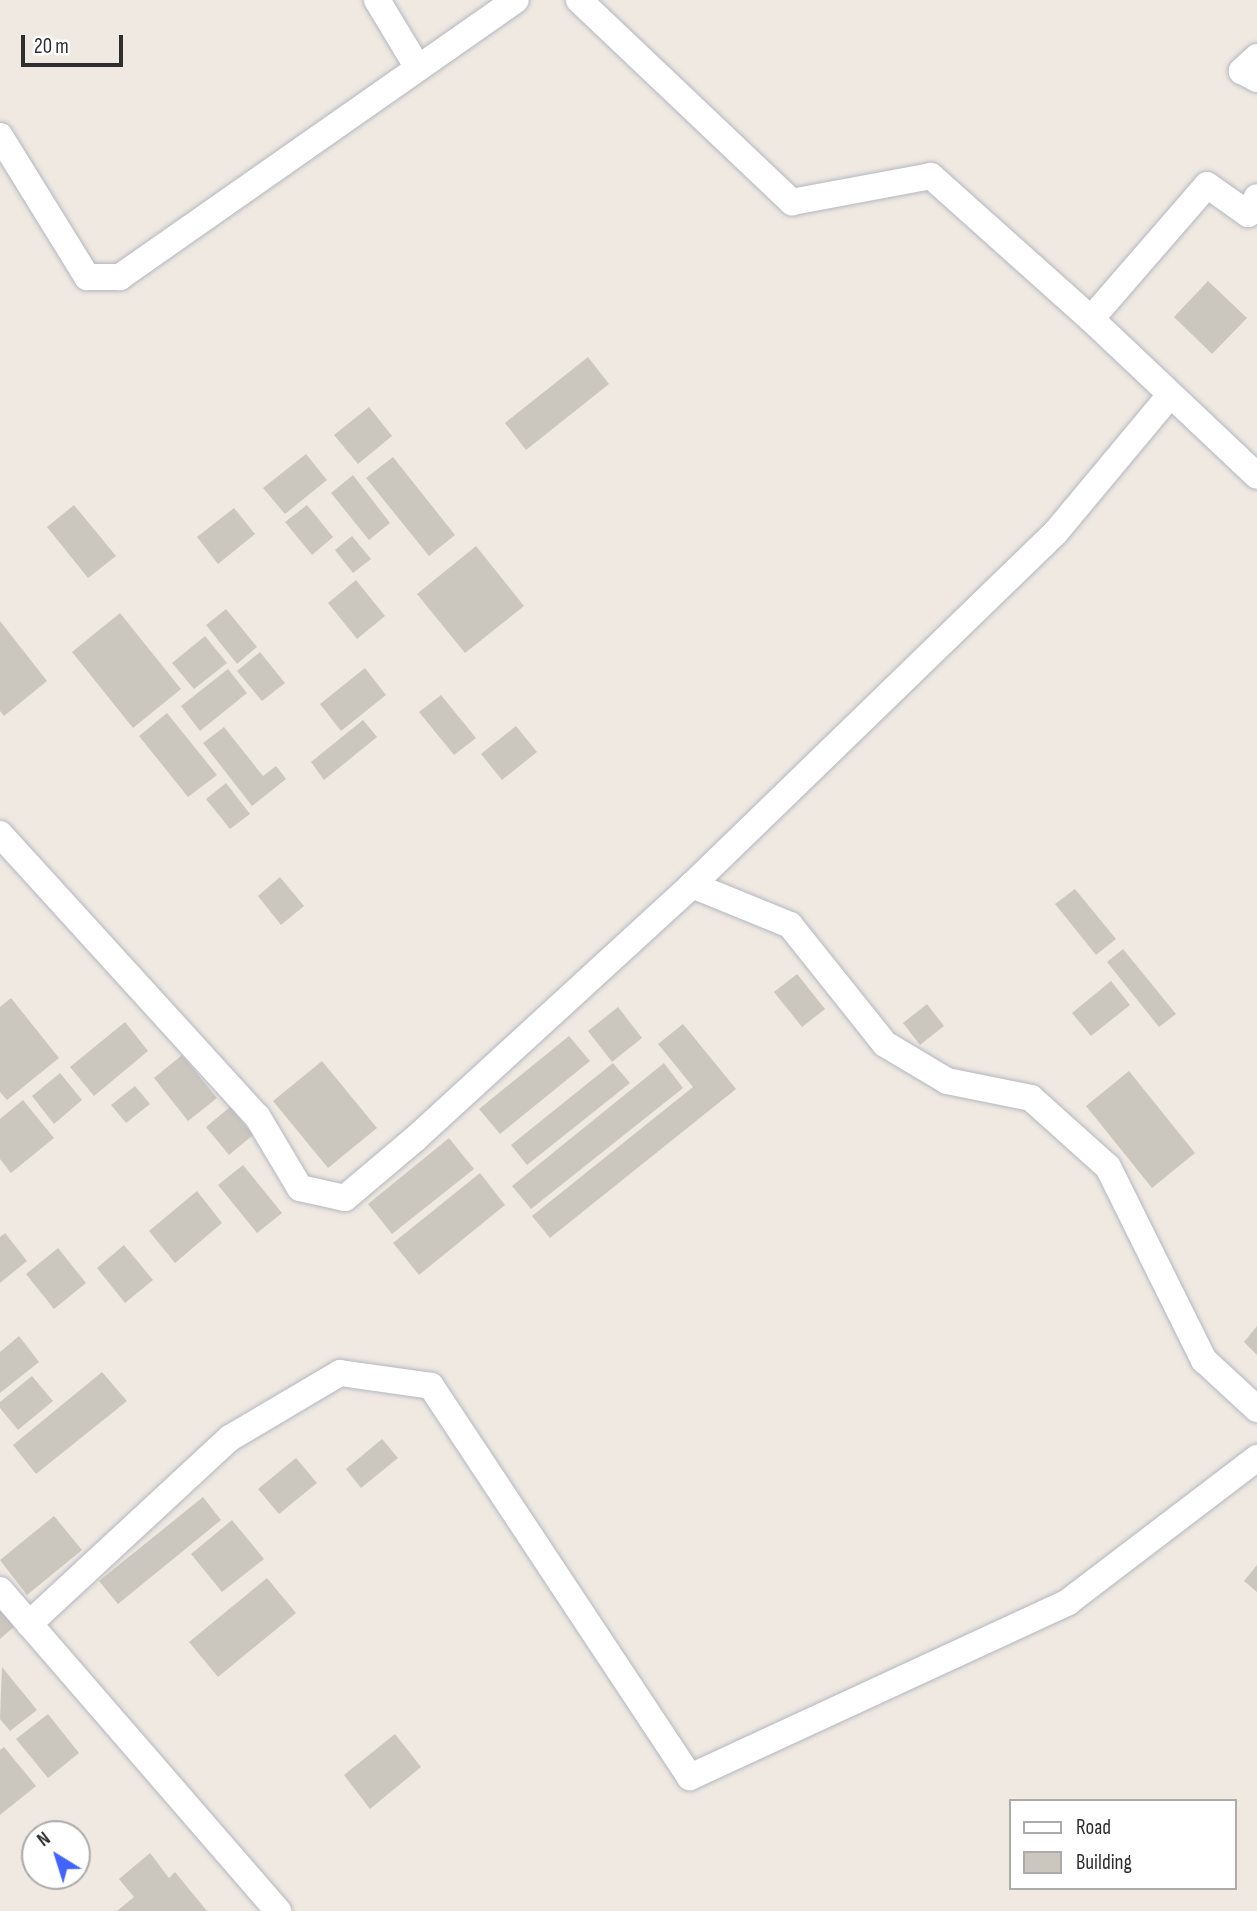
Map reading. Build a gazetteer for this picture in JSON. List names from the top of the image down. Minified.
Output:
{"legend":["Road","Building"],"scale_bar":"20 m","north":"top left"}
